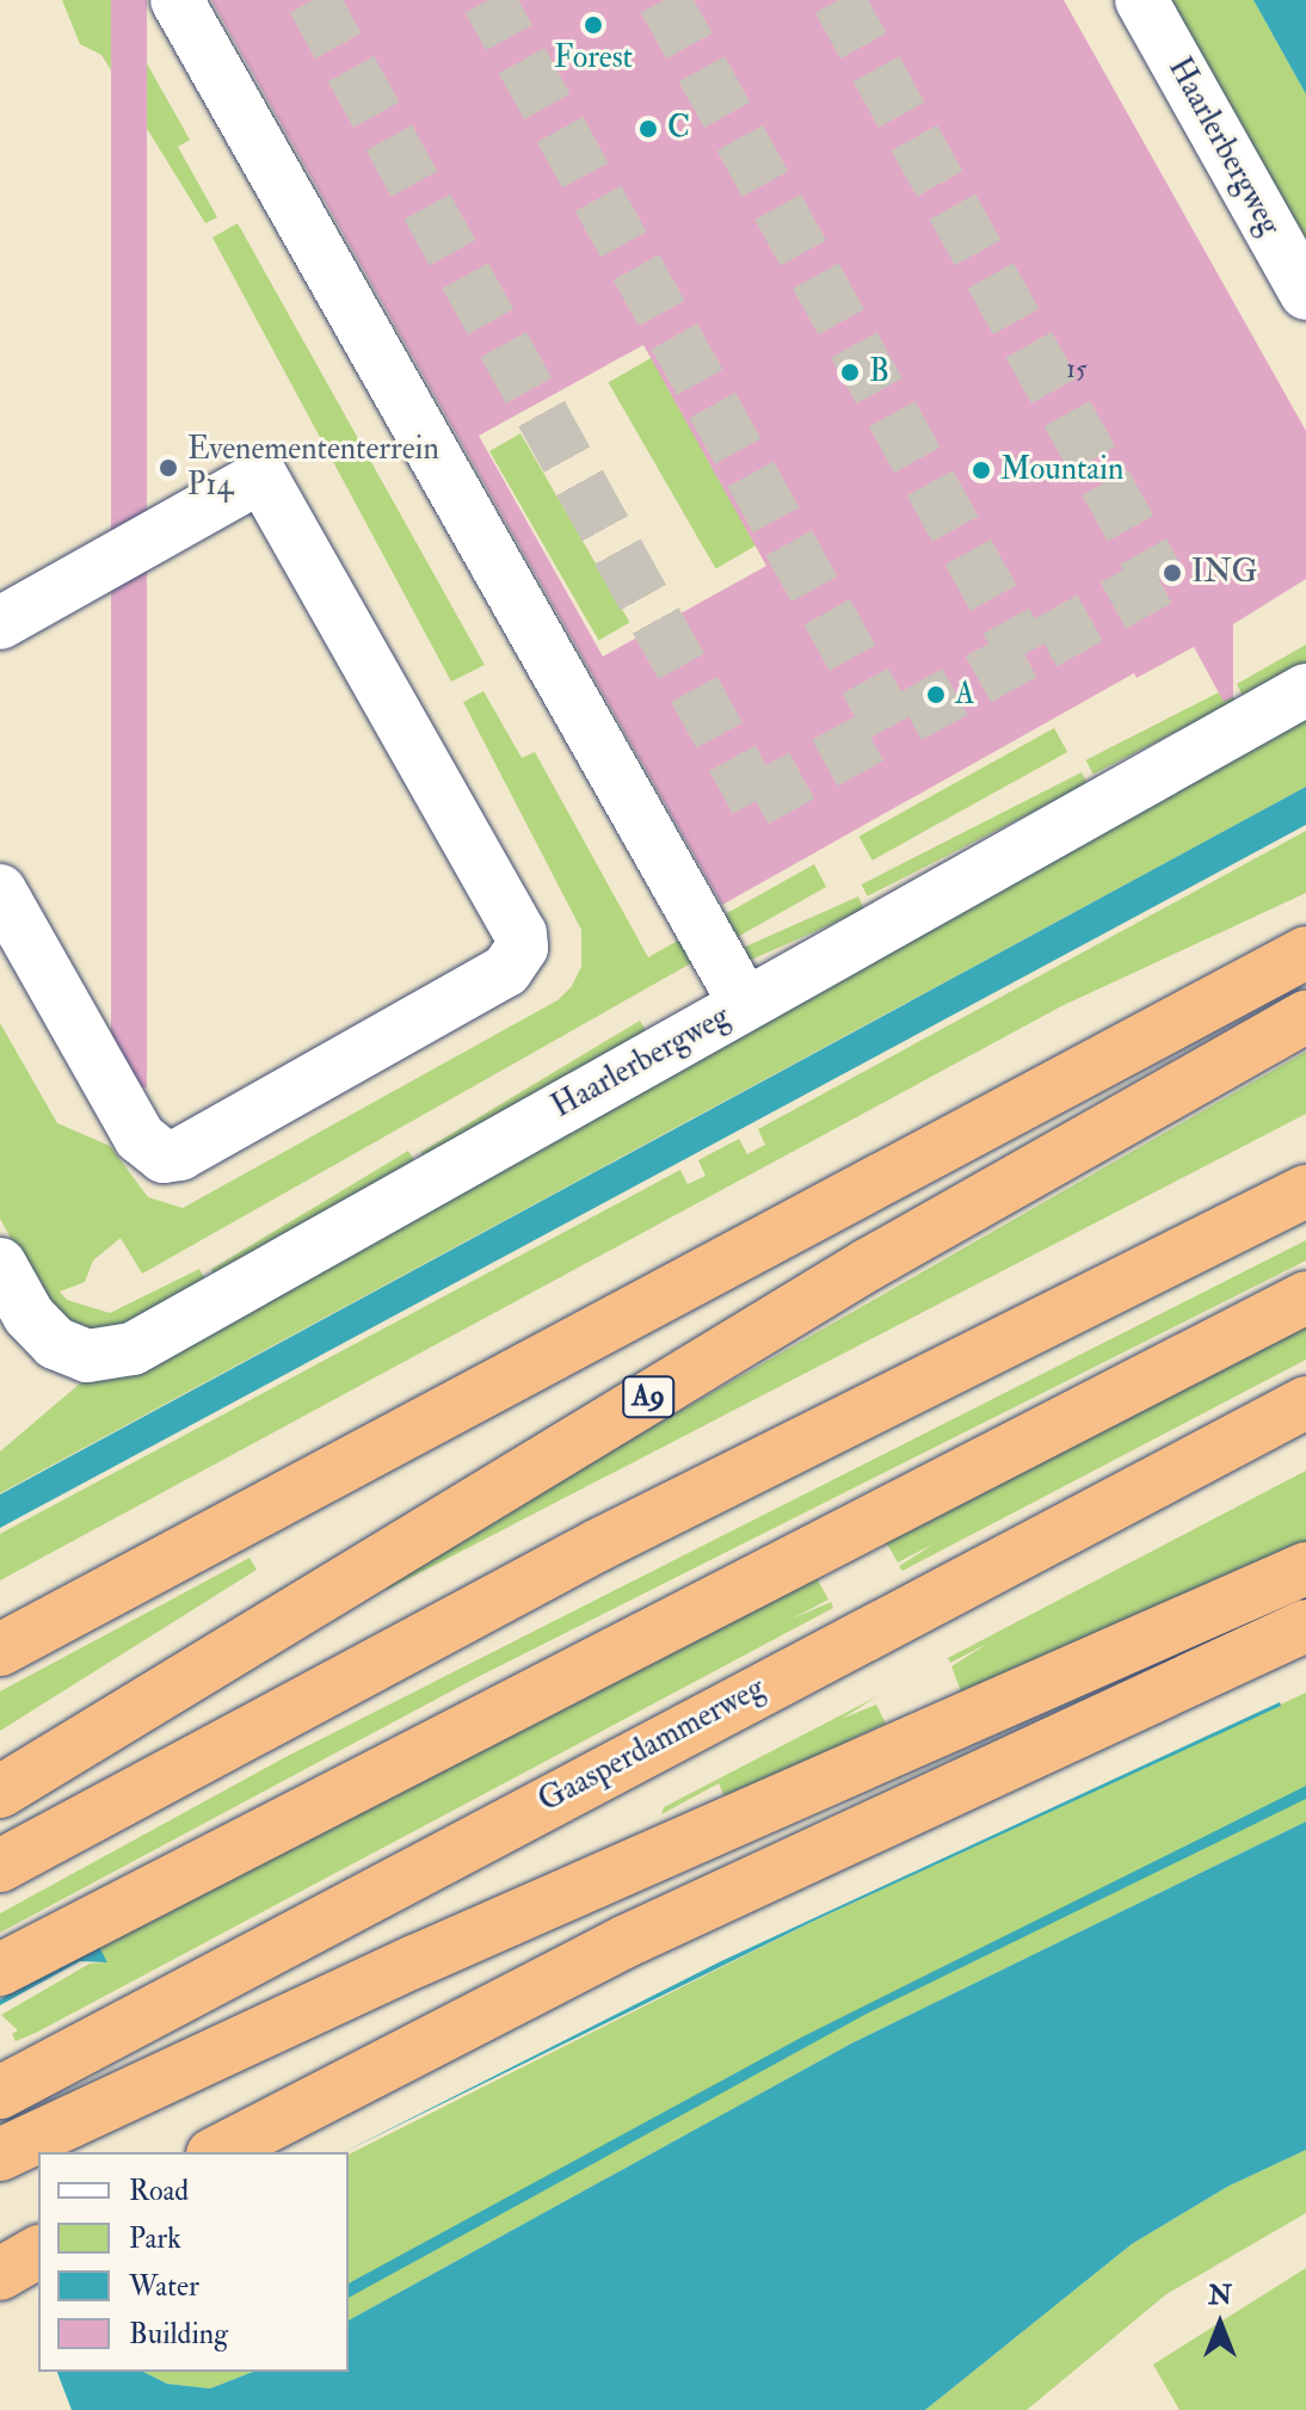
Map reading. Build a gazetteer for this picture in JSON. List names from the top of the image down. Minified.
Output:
{"streets":{"highway":["A9","Gaasperdammerweg"],"street":["Haarlerbergweg"]},"places":["Forest","C","B","Evenemententerrein P14","Mountain","ING","A"],"house_numbers":["15"],"legend":["Road","Park","Water","Building"],"north":"top"}
